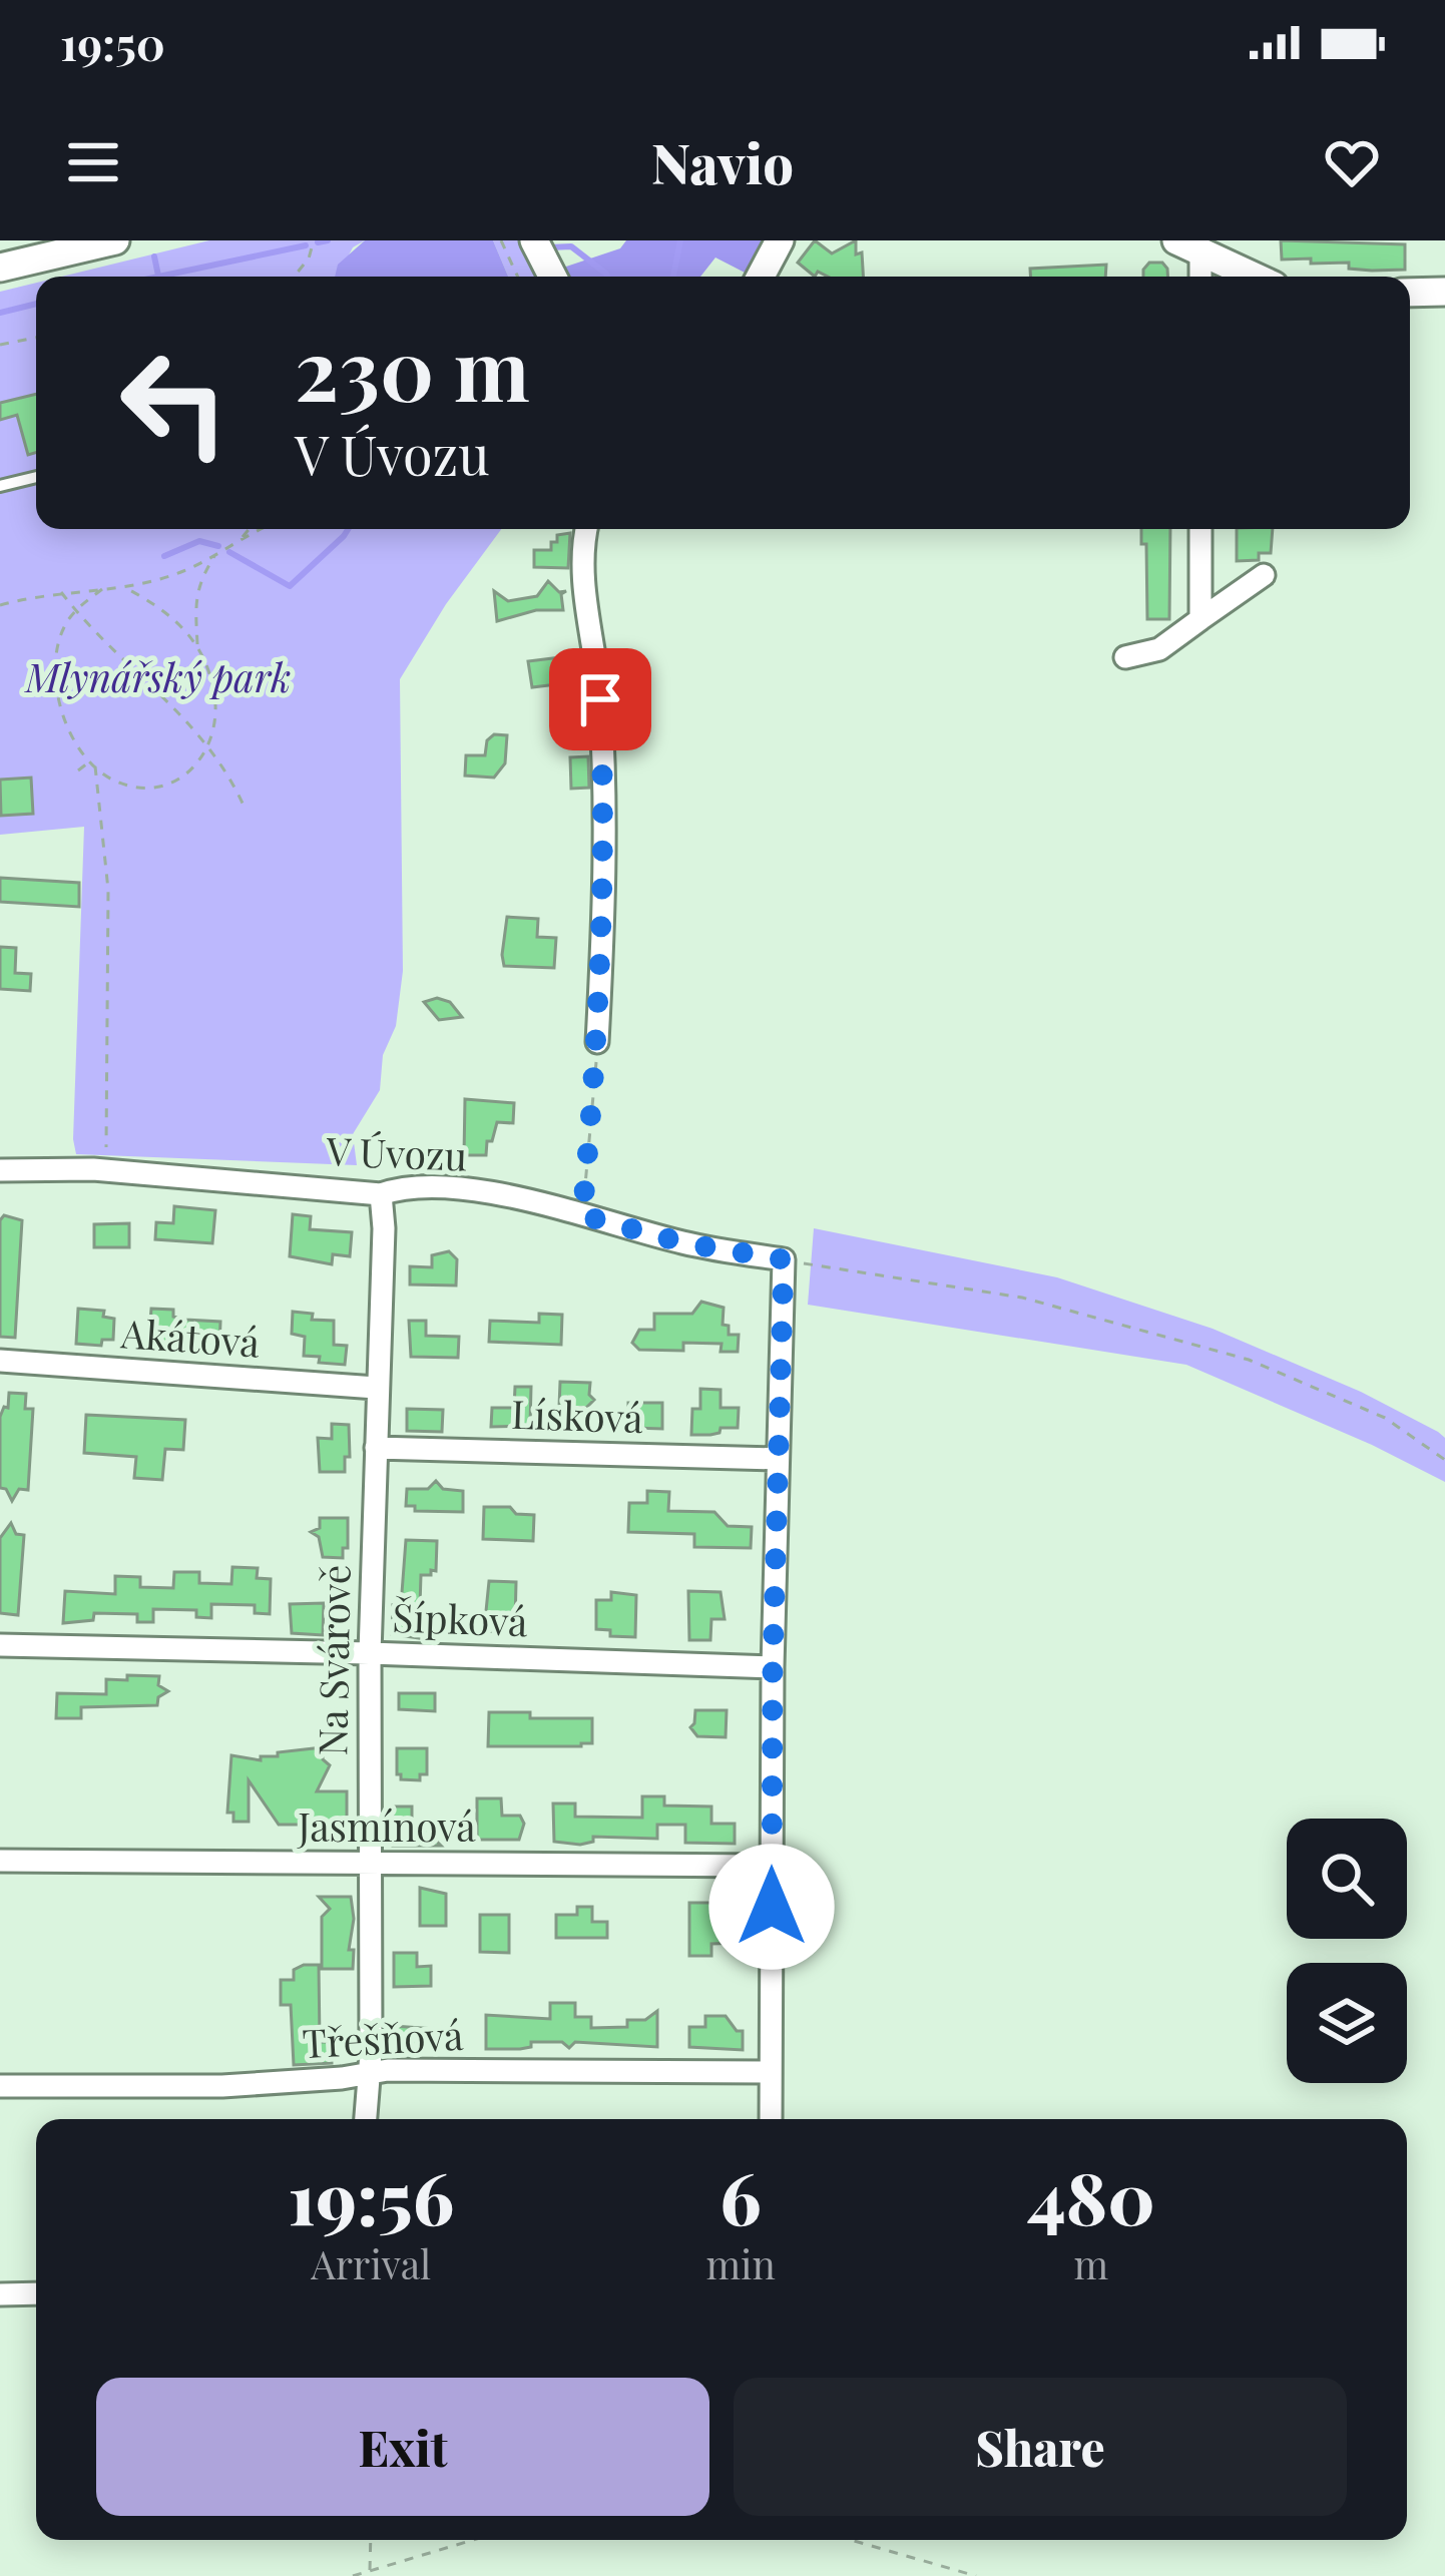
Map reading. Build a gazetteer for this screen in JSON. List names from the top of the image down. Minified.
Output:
{"streets":{"street":["V Úvozu","Akátová","Lísková","Šípková","Na Svárově","Jasmínová","Třešňová"]},"crossings":[["V Úvozu","Na Svárově"],["Akátová","Na Svárově"],["Lísková","Na Svárově"],["Šípková","Na Svárově"],["Na Svárově","Jasmínová"],["Na Svárově","Třešňová"]],"parks":["Mlynářský park"],"page":{"status":"19:50","header":"Navio","turn":["230 m","V Úvozu"],"eta":["19:56","Arrival","6","min","480","m"],"buttons":["Exit","Share"]}}
